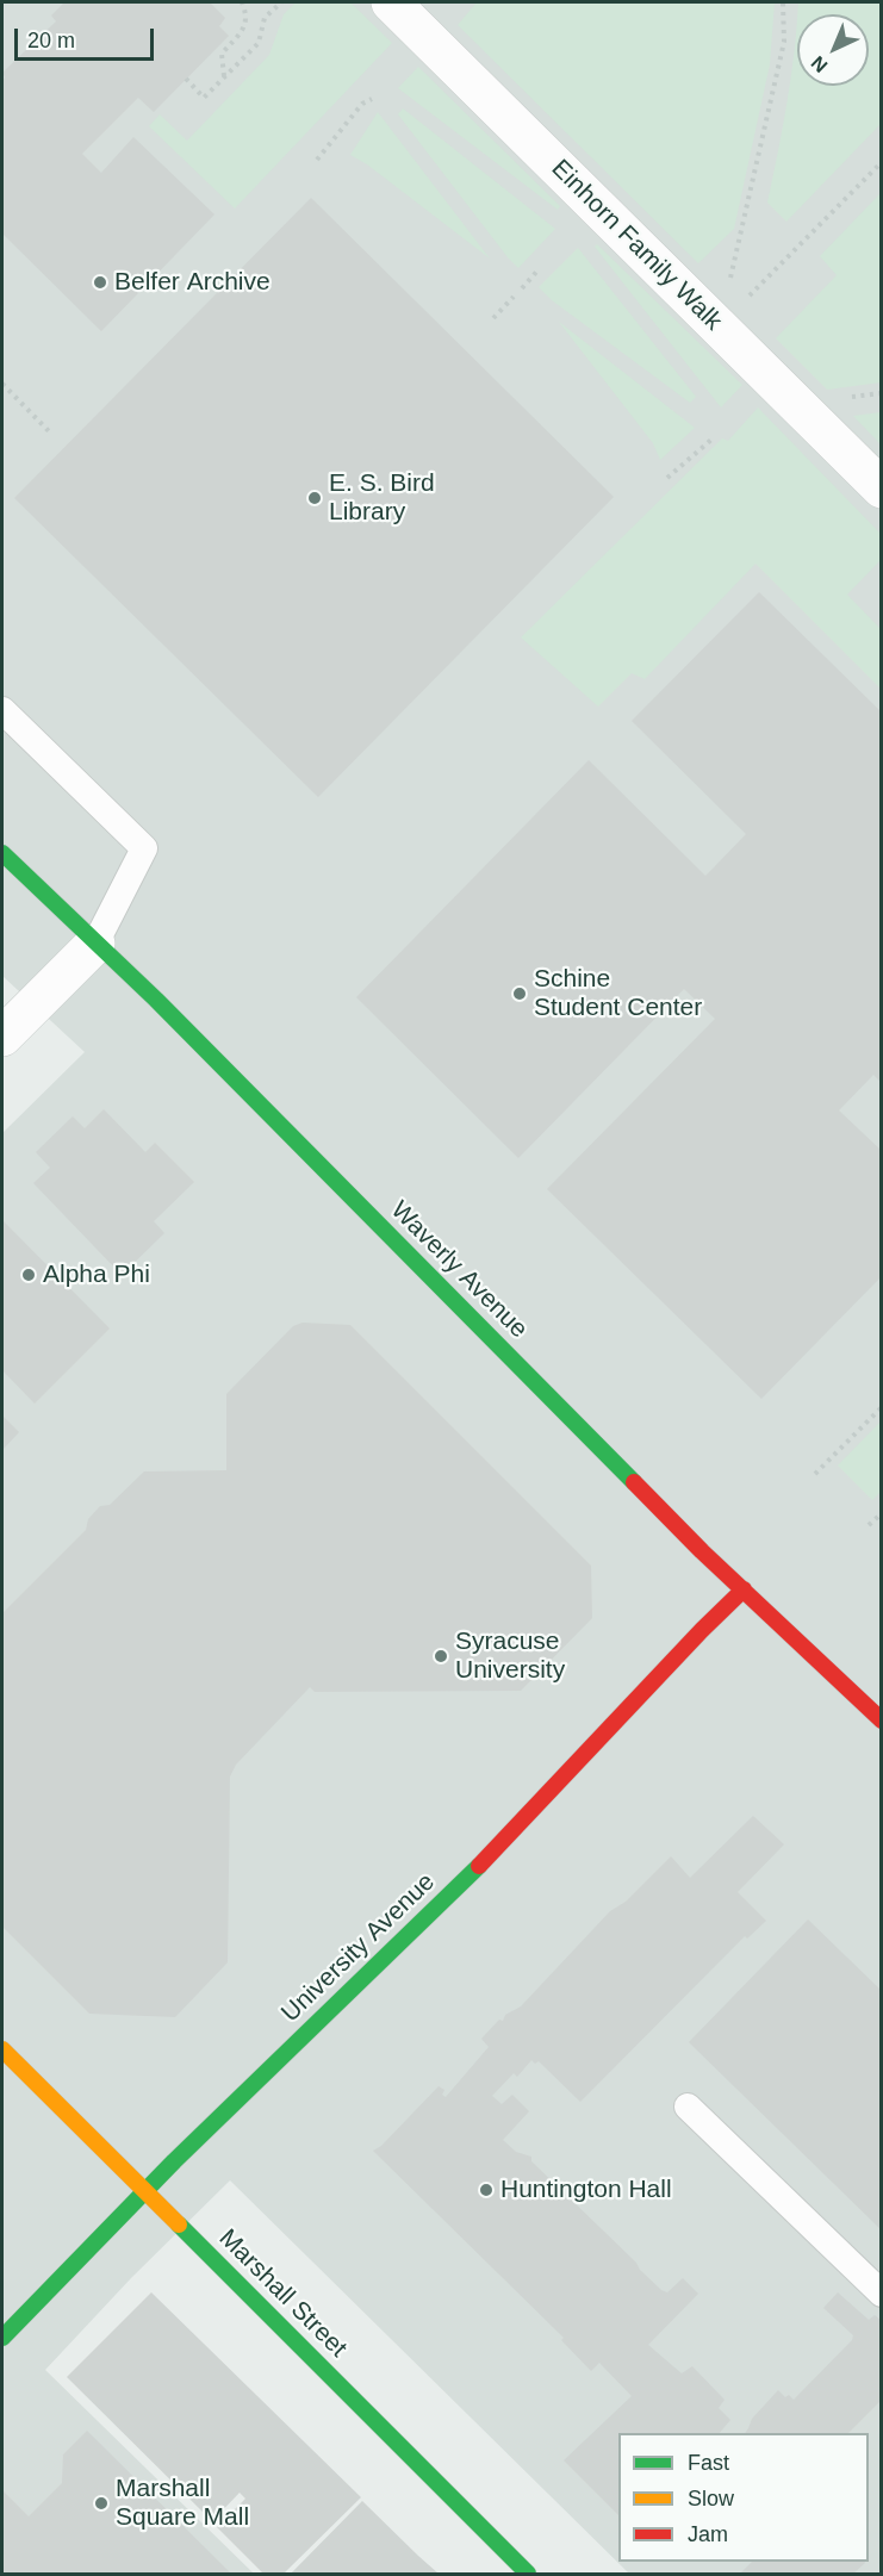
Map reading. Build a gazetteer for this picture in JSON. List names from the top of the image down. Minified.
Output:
{"streets":{"street":["Einhorn Family Walk","Waverly Avenue","University Avenue","Marshall Street"]},"crossings":[["Waverly Avenue","University Avenue"],["University Avenue","Marshall Street"]],"places":["Belfer Archive","E. S. Bird Library","Schine Student Center","Alpha Phi","Syracuse University","Huntington Hall","Marshall Square Mall"],"legend":["Fast","Slow","Jam"],"scale_bar":"20 m","north":"bottom left"}
